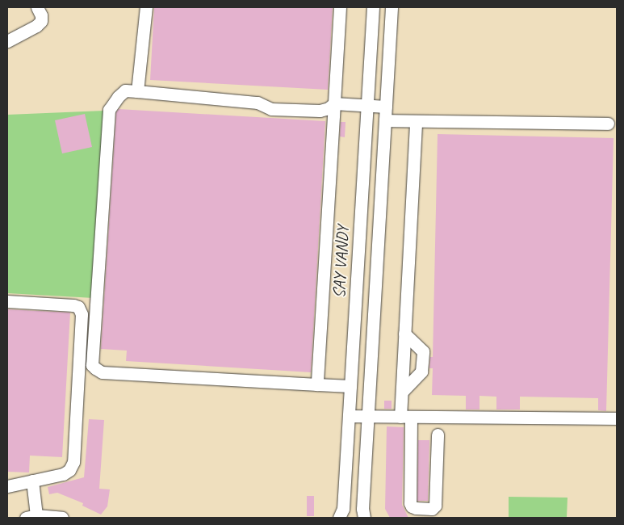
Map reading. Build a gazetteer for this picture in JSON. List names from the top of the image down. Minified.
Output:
{"streets":{"street":["SAY VANDY"]}}
